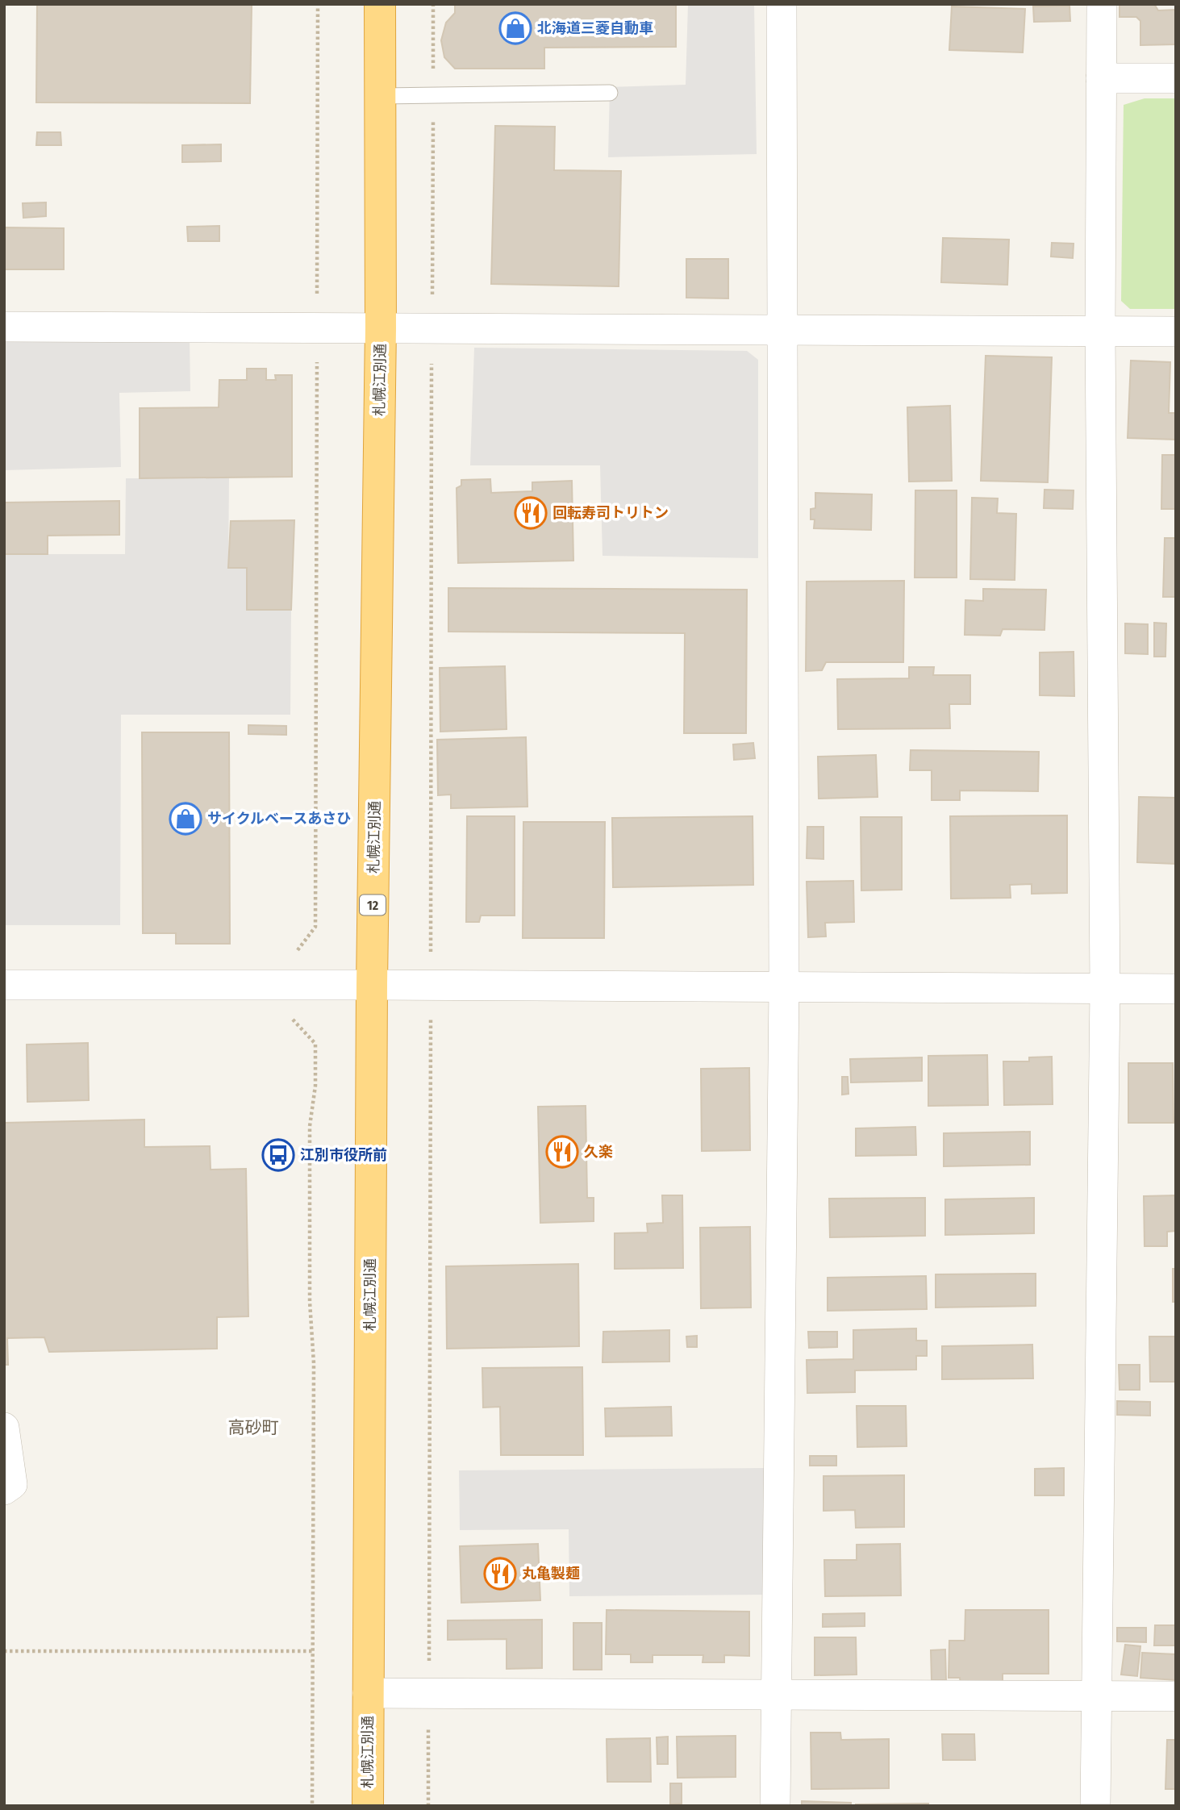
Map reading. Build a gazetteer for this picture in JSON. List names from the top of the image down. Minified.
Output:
{"streets":{"highway":["札幌江別通","12"]},"districts":["高砂町"],"places":{"shop":["北海道三菱自動車","サイクルベースあさひ"],"restaurant":["回転寿司トリトン","久楽","丸亀製麺"],"bus stop":["江別市役所前"]}}
